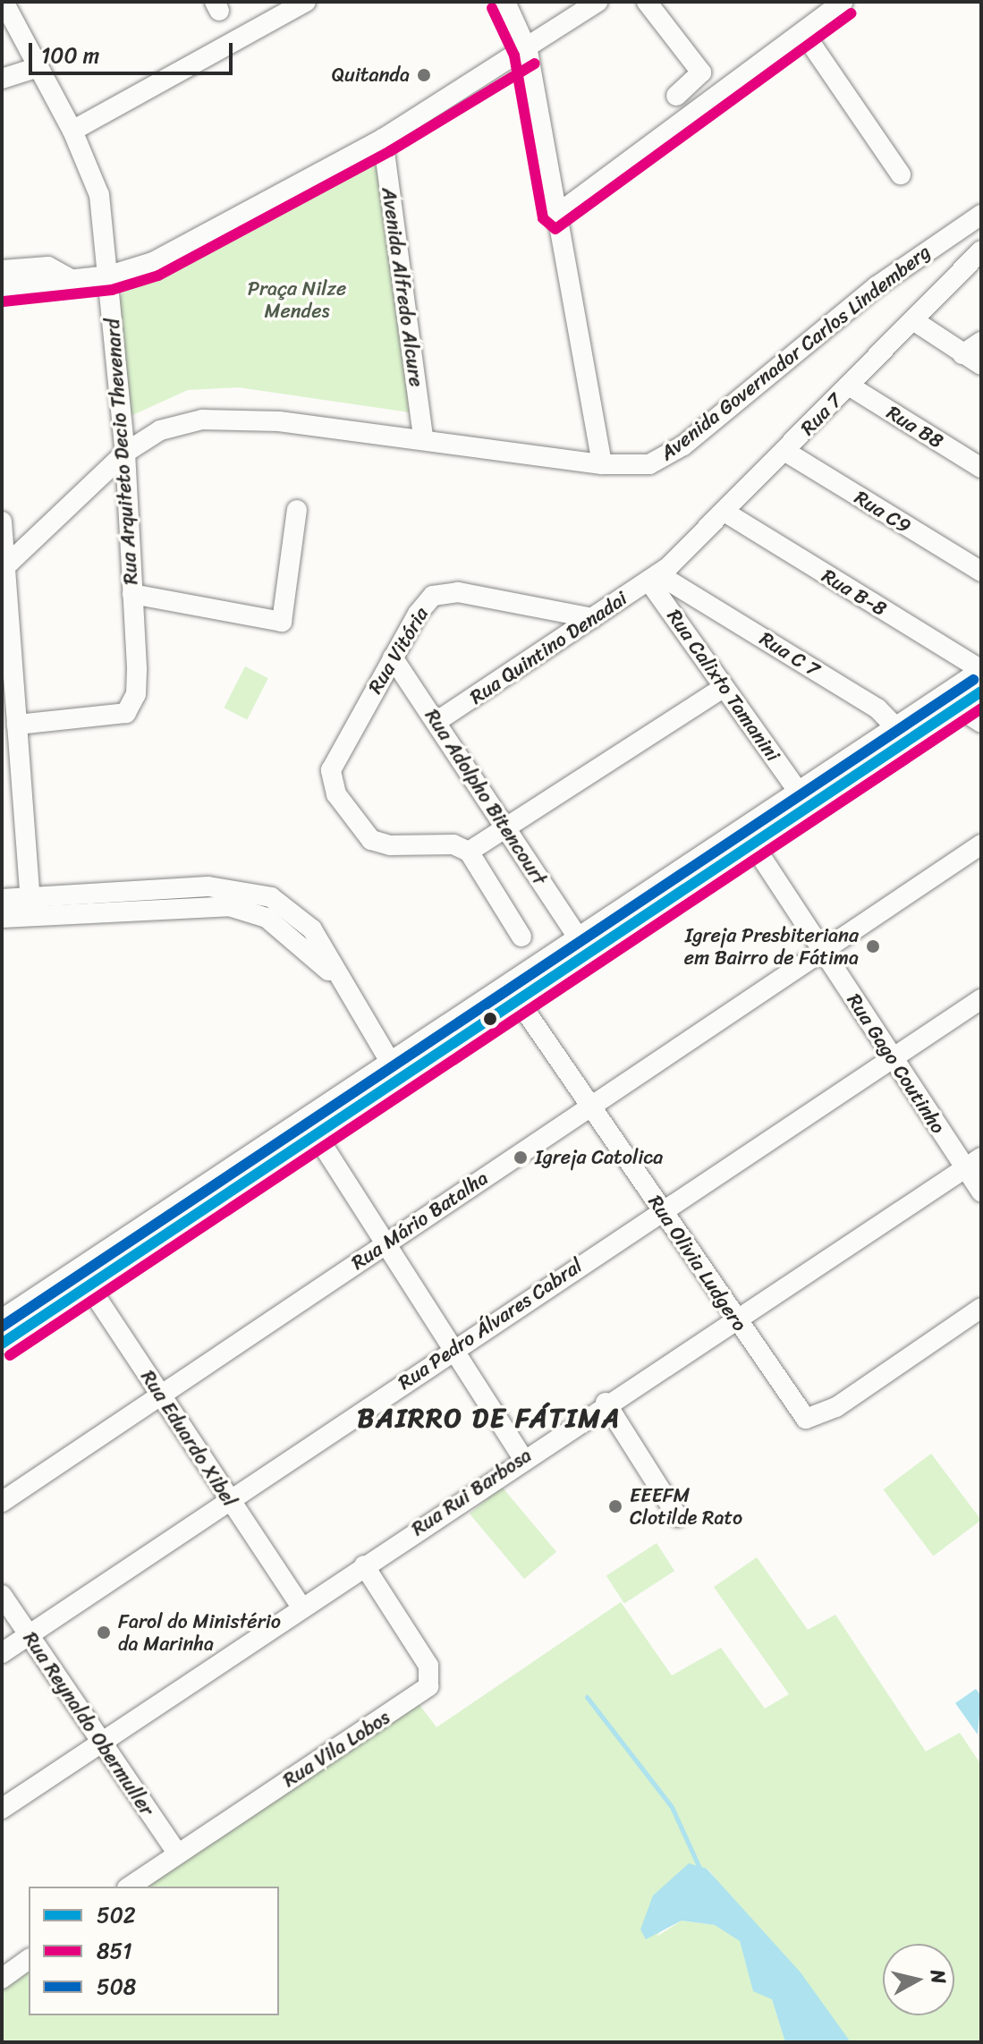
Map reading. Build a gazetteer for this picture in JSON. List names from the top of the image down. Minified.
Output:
{"streets":{"street":["Avenida Alfredo Alcure","Avenida Governador Carlos Lindemberg","Rua 7","Rua B8","Rua Arquiteto Decio Thevenard","Rua C9","Rua B-8","Rua Quintino Denadai","Rua Vitória","Rua C 7","Rua Calixto Tamanini","Rua Adolpho Bitencourt","Rua Gago Coutinho","Rua Mário Batalha","Rua Olivia Ludgero","Rua Pedro Álvares Cabral","Rua Eduardo Xibel","Rua Rui Barbosa","Rua Reynaldo Obermuller","Rua Vila Lobos"]},"crossings":[["Avenida Alfredo Alcure","Avenida Governador Carlos Lindemberg"],["Rua 7","Rua B8"],["Rua 7","Rua C9"],["Rua 7","Rua B-8"],["Rua 7","Rua Quintino Denadai"],["Rua 7","Rua C 7"],["Rua 7","Rua Calixto Tamanini"],["Rua Quintino Denadai","Rua Vitória"],["Rua Quintino Denadai","Rua C 7"],["Rua Quintino Denadai","Rua Calixto Tamanini"],["Rua Quintino Denadai","Rua Adolpho Bitencourt"],["Rua Vitória","Rua Adolpho Bitencourt"],["Rua C 7","Rua Calixto Tamanini"],["Rua Gago Coutinho","Rua Mário Batalha"],["Rua Gago Coutinho","Rua Pedro Álvares Cabral"],["Rua Gago Coutinho","Rua Rui Barbosa"],["Rua Mário Batalha","Rua Olivia Ludgero"],["Rua Mário Batalha","Rua Eduardo Xibel"],["Rua Olivia Ludgero","Rua Pedro Álvares Cabral"],["Rua Olivia Ludgero","Rua Rui Barbosa"],["Rua Pedro Álvares Cabral","Rua Eduardo Xibel"],["Rua Pedro Álvares Cabral","Rua Reynaldo Obermuller"],["Rua Eduardo Xibel","Rua Rui Barbosa"],["Rua Rui Barbosa","Rua Reynaldo Obermuller"],["Rua Rui Barbosa","Rua Vila Lobos"],["Rua Reynaldo Obermuller","Rua Vila Lobos"]],"districts":["BAIRRO DE FÁTIMA"],"parks":["Praça Nilze Mendes"],"places":["Quitanda","Igreja Presbiteriana em Bairro de Fátima","Igreja Catolica","EEEFM Clotilde Rato","Farol do Ministério da Marinha"],"lines":["transit line 851","transit line 508","transit line 502"],"legend":["502","851","508"],"scale_bar":"100 m","north":"right"}
